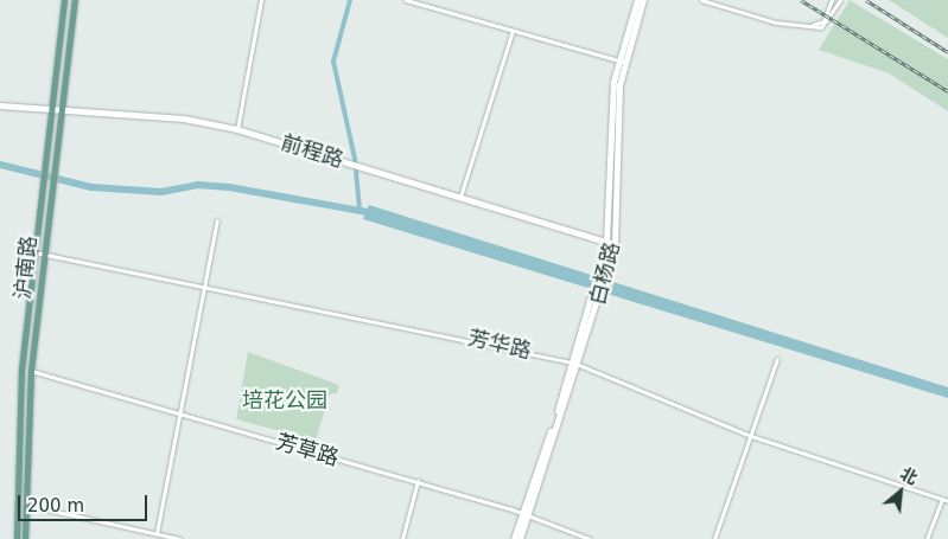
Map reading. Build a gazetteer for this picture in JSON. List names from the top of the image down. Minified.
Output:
{"streets":{"main road":["前程路","沪南路","白杨路","芳草路"],"street":["芳华路"]},"crossings":[["前程路","沪南路"],["前程路","白杨路"],["沪南路","芳华路"],["沪南路","芳草路"],["白杨路","芳华路"],["白杨路","芳草路"]],"parks":["培花公园"],"scale_bar":"200 m","north":"top right"}
